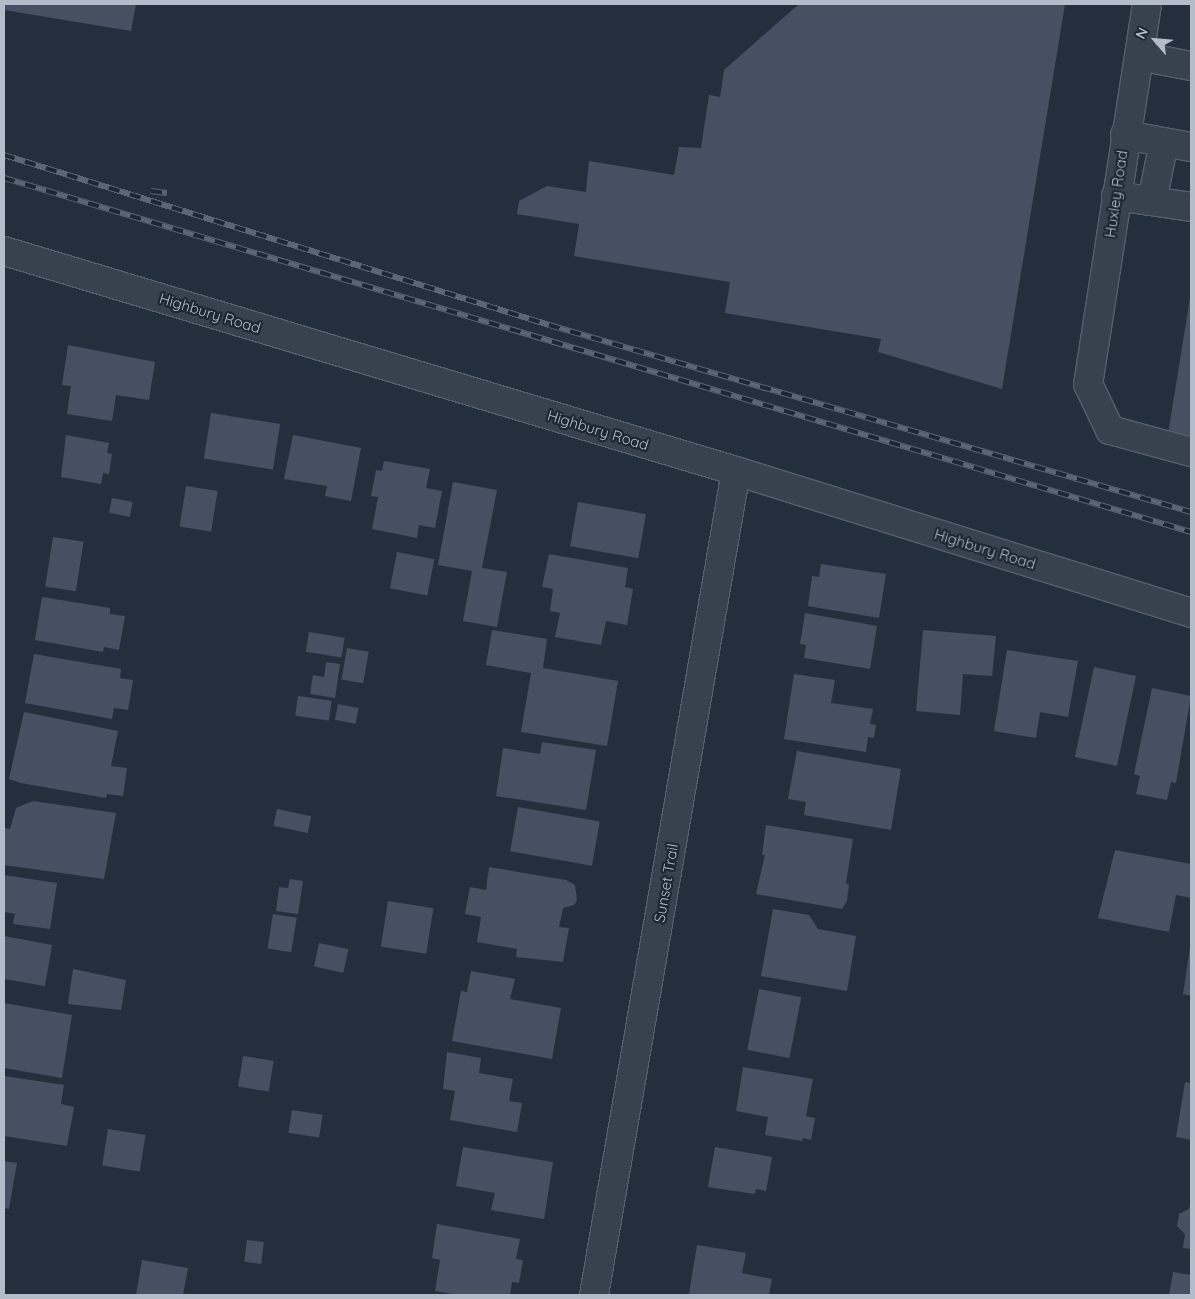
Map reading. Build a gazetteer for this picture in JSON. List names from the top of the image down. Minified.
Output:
{"streets":{"street":["Huxley Road","Highbury Road","Sunset Trail"]},"crossings":[["Highbury Road","Sunset Trail"]],"north":"top left"}
